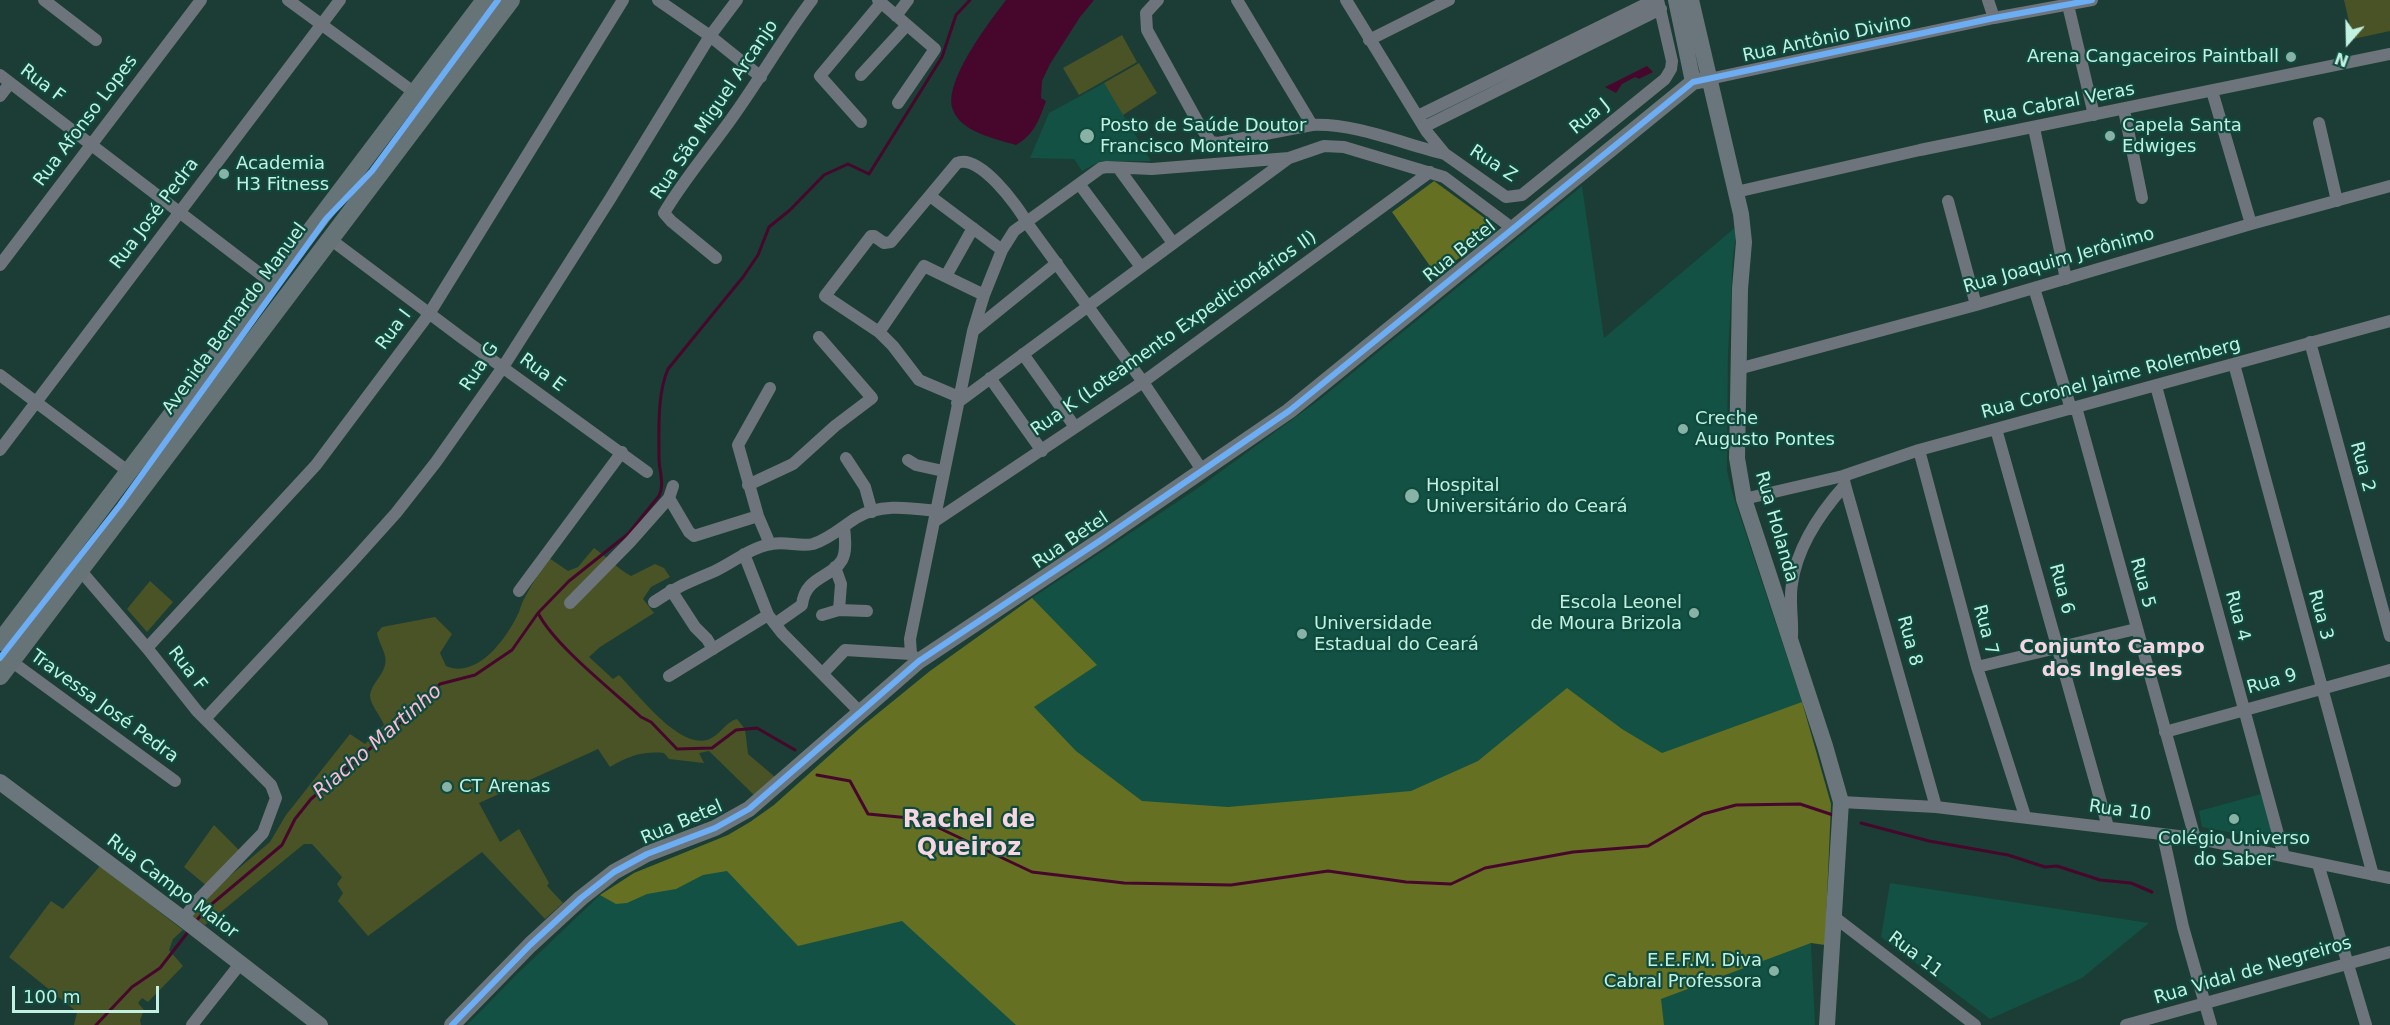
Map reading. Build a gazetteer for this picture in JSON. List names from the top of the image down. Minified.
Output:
{"streets":{"main road":["Avenida Bernardo Manuel"],"street":["Rua Antônio Divino","Rua F","Rua Cabral Veras","Rua São Miguel Arcanjo","Rua J","Rua Afonso Lopes","Rua Z","Rua José Pedra","Rua Betel","Rua Joaquim Jerônimo","Rua I","Rua K (Loteamento Expedicionários II)","Rua G","Rua E","Rua Coronel Jaime Rolemberg","Rua 2","Rua Holanda","Rua 5","Rua 6","Rua 3","Rua 4","Rua 7","Rua 8","Rua 9","Travessa José Pedra","Rua 10","Rua Campo Maior","Rua 11","Rua Vidal de Negreiros"]},"crossings":[["Rua Antônio Divino","Rua Betel"],["Rua Antônio Divino","Rua Holanda"],["Rua F","Rua Afonso Lopes"],["Rua F","Rua José Pedra"],["Rua F","Avenida Bernardo Manuel"],["Rua F","Rua I"],["Rua F","Rua G"],["Rua F","Rua Campo Maior"],["Rua Cabral Veras","Rua Holanda"],["Rua J","Rua Z"],["Rua Betel","Rua Holanda"],["Rua Joaquim Jerônimo","Rua Holanda"],["Rua Joaquim Jerônimo","Rua 5"],["Avenida Bernardo Manuel","Rua E"],["Avenida Bernardo Manuel","Travessa José Pedra"],["Rua I","Rua E"],["Rua G","Rua E"],["Rua Coronel Jaime Rolemberg","Rua 2"],["Rua Coronel Jaime Rolemberg","Rua Holanda"],["Rua Coronel Jaime Rolemberg","Rua 5"],["Rua Coronel Jaime Rolemberg","Rua 6"],["Rua Coronel Jaime Rolemberg","Rua 3"],["Rua Coronel Jaime Rolemberg","Rua 4"],["Rua Coronel Jaime Rolemberg","Rua 7"],["Rua Coronel Jaime Rolemberg","Rua 8"],["Rua Holanda","Rua 10"],["Rua Holanda","Rua 11"],["Rua 5","Rua 9"],["Rua 5","Rua 10"],["Rua 6","Rua 10"],["Rua 3","Rua 9"],["Rua 3","Rua 10"],["Rua 4","Rua 9"],["Rua 4","Rua 10"],["Rua 7","Rua 10"],["Rua 8","Rua 10"]],"districts":["Conjunto Campo dos Ingleses","Rachel de Queiroz"],"water":["Riacho Martinho"],"places":["Arena Cangaceiros Paintball","Posto de Saúde Doutor Francisco Monteiro","Capela Santa Edwiges","Academia H3 Fitness","Creche Augusto Pontes","Hospital Universitário do Ceará","Escola Leonel de Moura Brizola","Universidade Estadual do Ceará","CT Arenas","Colégio Universo do Saber","E.E.F.M. Diva Cabral Professora"],"scale_bar":"100 m","north":"bottom"}
